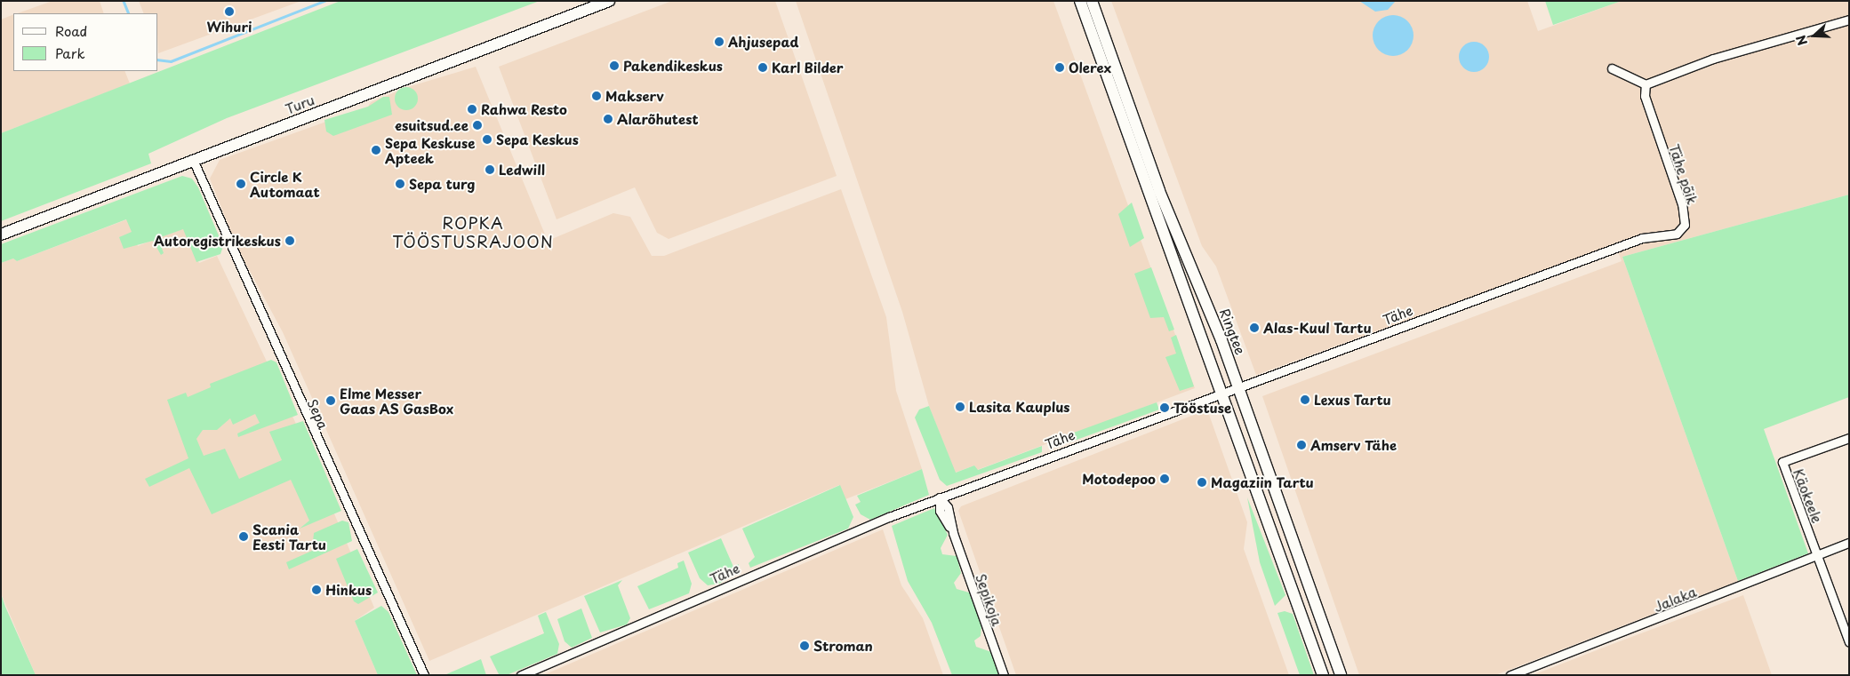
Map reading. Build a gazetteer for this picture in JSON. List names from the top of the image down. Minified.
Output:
{"streets":{"main road":["Turu","Ringtee"],"street":["Tähe põik","Tähe","Sepa","Käokeele","Jalaka","Sepikoja"]},"crossings":[["Turu","Sepa"],["Tähe põik","Tähe"],["Tähe","Ringtee"],["Tähe","Sepikoja"],["Käokeele","Jalaka"]],"districts":["ROPKA TÖÖSTUSRAJOON"],"places":["Wihuri","Ahjusepad","Pakendikeskus","Karl Bilder","Olerex","Makserv","Rahwa Resto","Alarõhutest","esuitsud.ee","Sepa Keskus","Sepa Keskuse Apteek","Ledwill","Circle K Automaat","Sepa turg","Autoregistrikeskus","Alas-Kuul Tartu","Lexus Tartu","Elme Messer Gaas AS GasBox","Lasita Kauplus","Tööstuse","Amserv Tähe","Motodepoo","Magaziin Tartu","Scania Eesti Tartu","Hinkus","Stroman"],"legend":["Road","Park"],"north":"left"}
